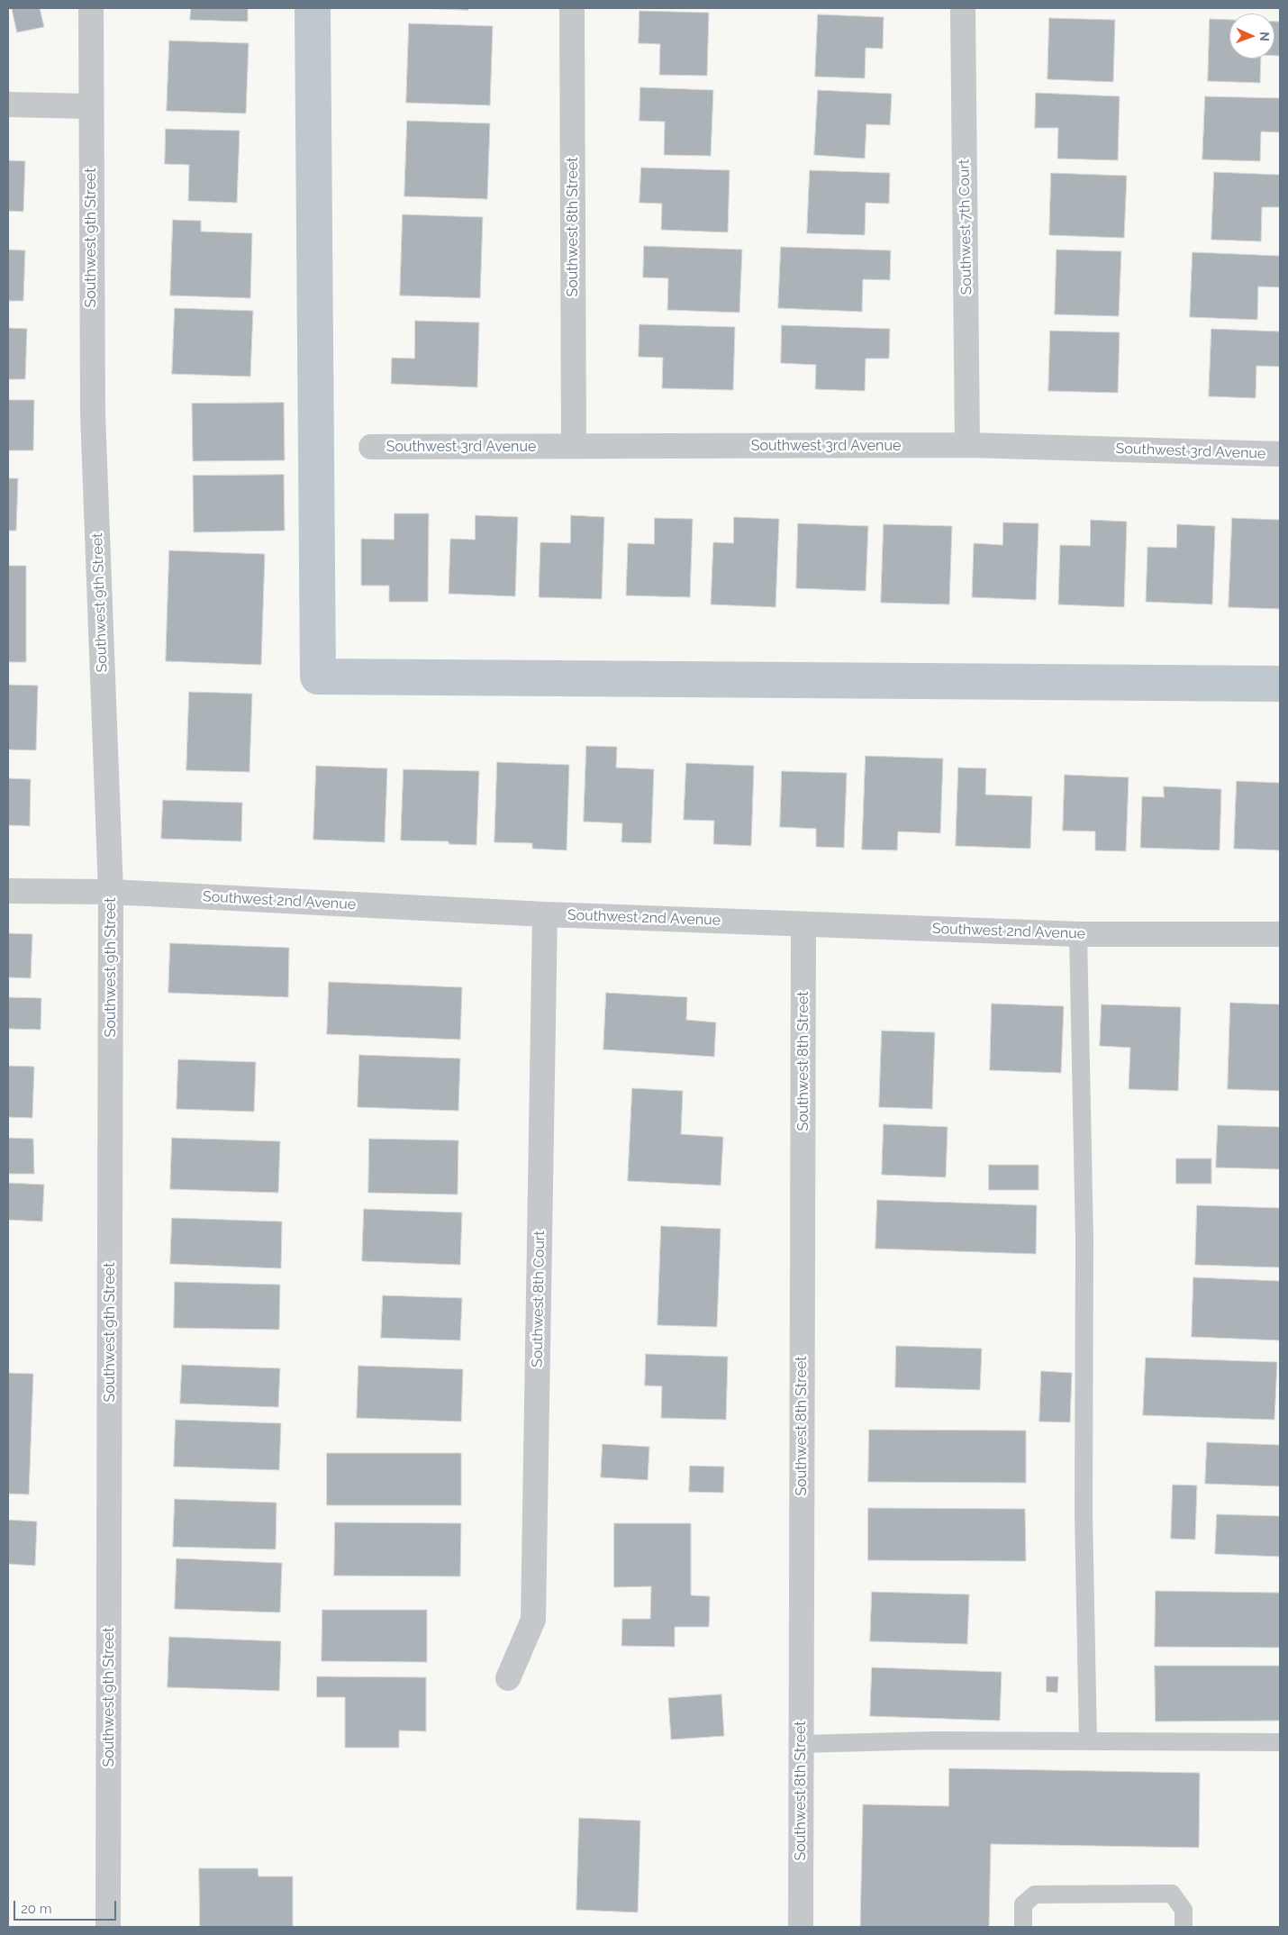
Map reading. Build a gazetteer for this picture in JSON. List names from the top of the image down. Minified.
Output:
{"streets":{"street":["Southwest 8th Street","Southwest 7th Court","Southwest 9th Street","Southwest 3rd Avenue","Southwest 2nd Avenue","Southwest 8th Court"]},"crossings":[["Southwest 8th Street","Southwest 3rd Avenue"],["Southwest 8th Street","Southwest 2nd Avenue"],["Southwest 7th Court","Southwest 3rd Avenue"],["Southwest 9th Street","Southwest 2nd Avenue"],["Southwest 2nd Avenue","Southwest 8th Court"]],"scale_bar":"20 m","north":"right"}
